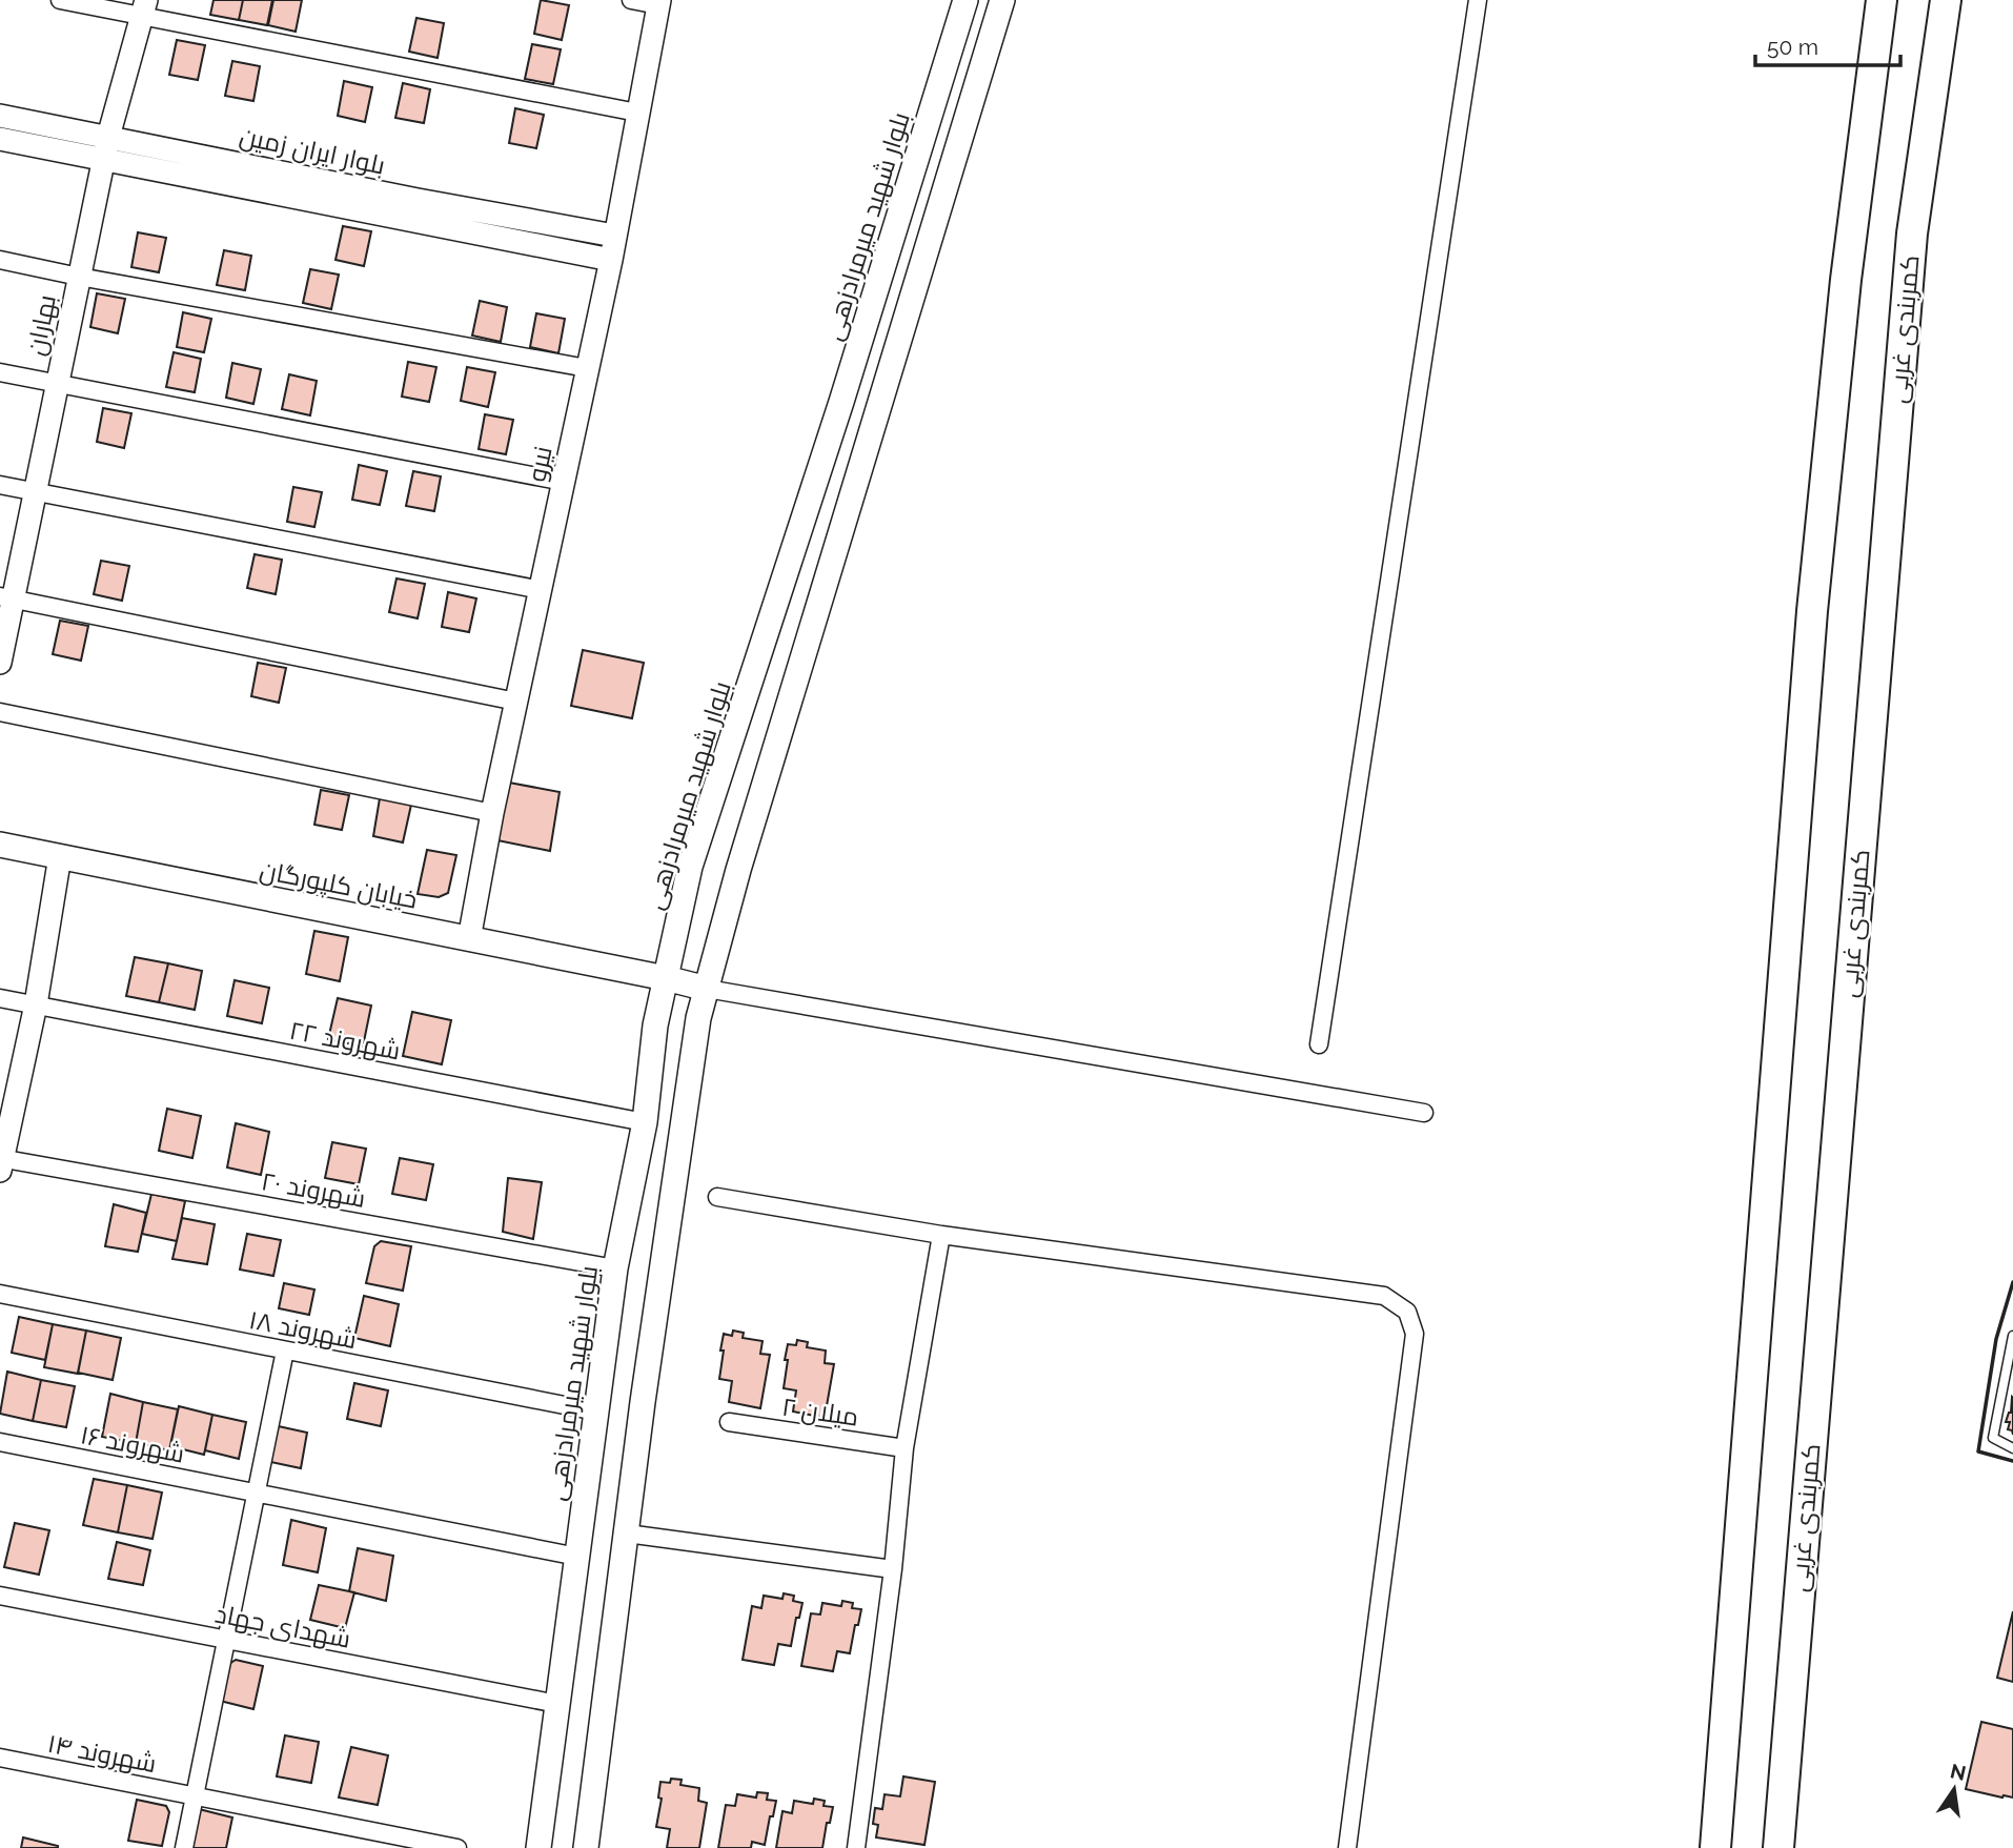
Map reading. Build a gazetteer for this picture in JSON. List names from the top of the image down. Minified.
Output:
{"streets":{"highway":["کمربندی غربی"],"main road":["بلوار شهید میرمرادزهی","خیابان کلپورگان"],"street":["بلوار ایران زمین","بهاران","نیرو","شهروند ۲۲","شهروند ۲۰","شهروند ۱۸","میلان ۲","شهروند ۱۶","شهدای جهاد","شهروند ۱۴"]},"crossings":[["بلوار ایران زمین","بهاران"],["بلوار ایران زمین","نیرو"],["بلوار شهید میرمرادزهی","خیابان کلپورگان"],["بلوار شهید میرمرادزهی","شهروند ۲۲"],["بلوار شهید میرمرادزهی","شهروند ۲۰"],["بلوار شهید میرمرادزهی","شهروند ۱۸"],["بلوار شهید میرمرادزهی","شهروند ۱۶"],["بلوار شهید میرمرادزهی","شهدای جهاد"],["نیرو","خیابان کلپورگان"]],"scale_bar":"50 m","north":"top"}
